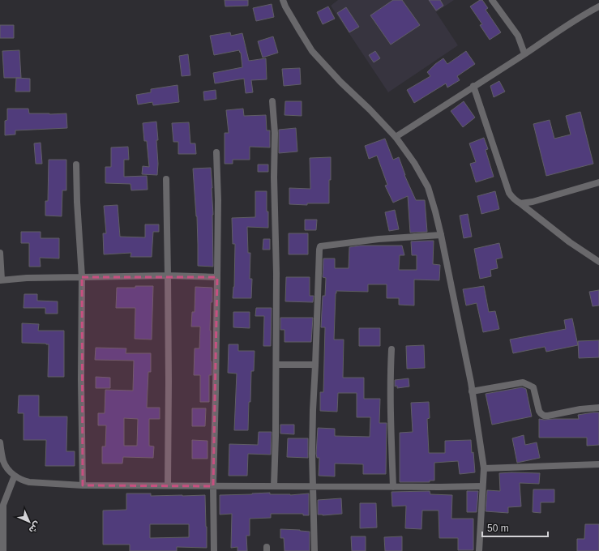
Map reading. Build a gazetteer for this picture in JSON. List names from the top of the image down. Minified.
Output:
{"scale_bar":"50 m","north":"bottom right"}
